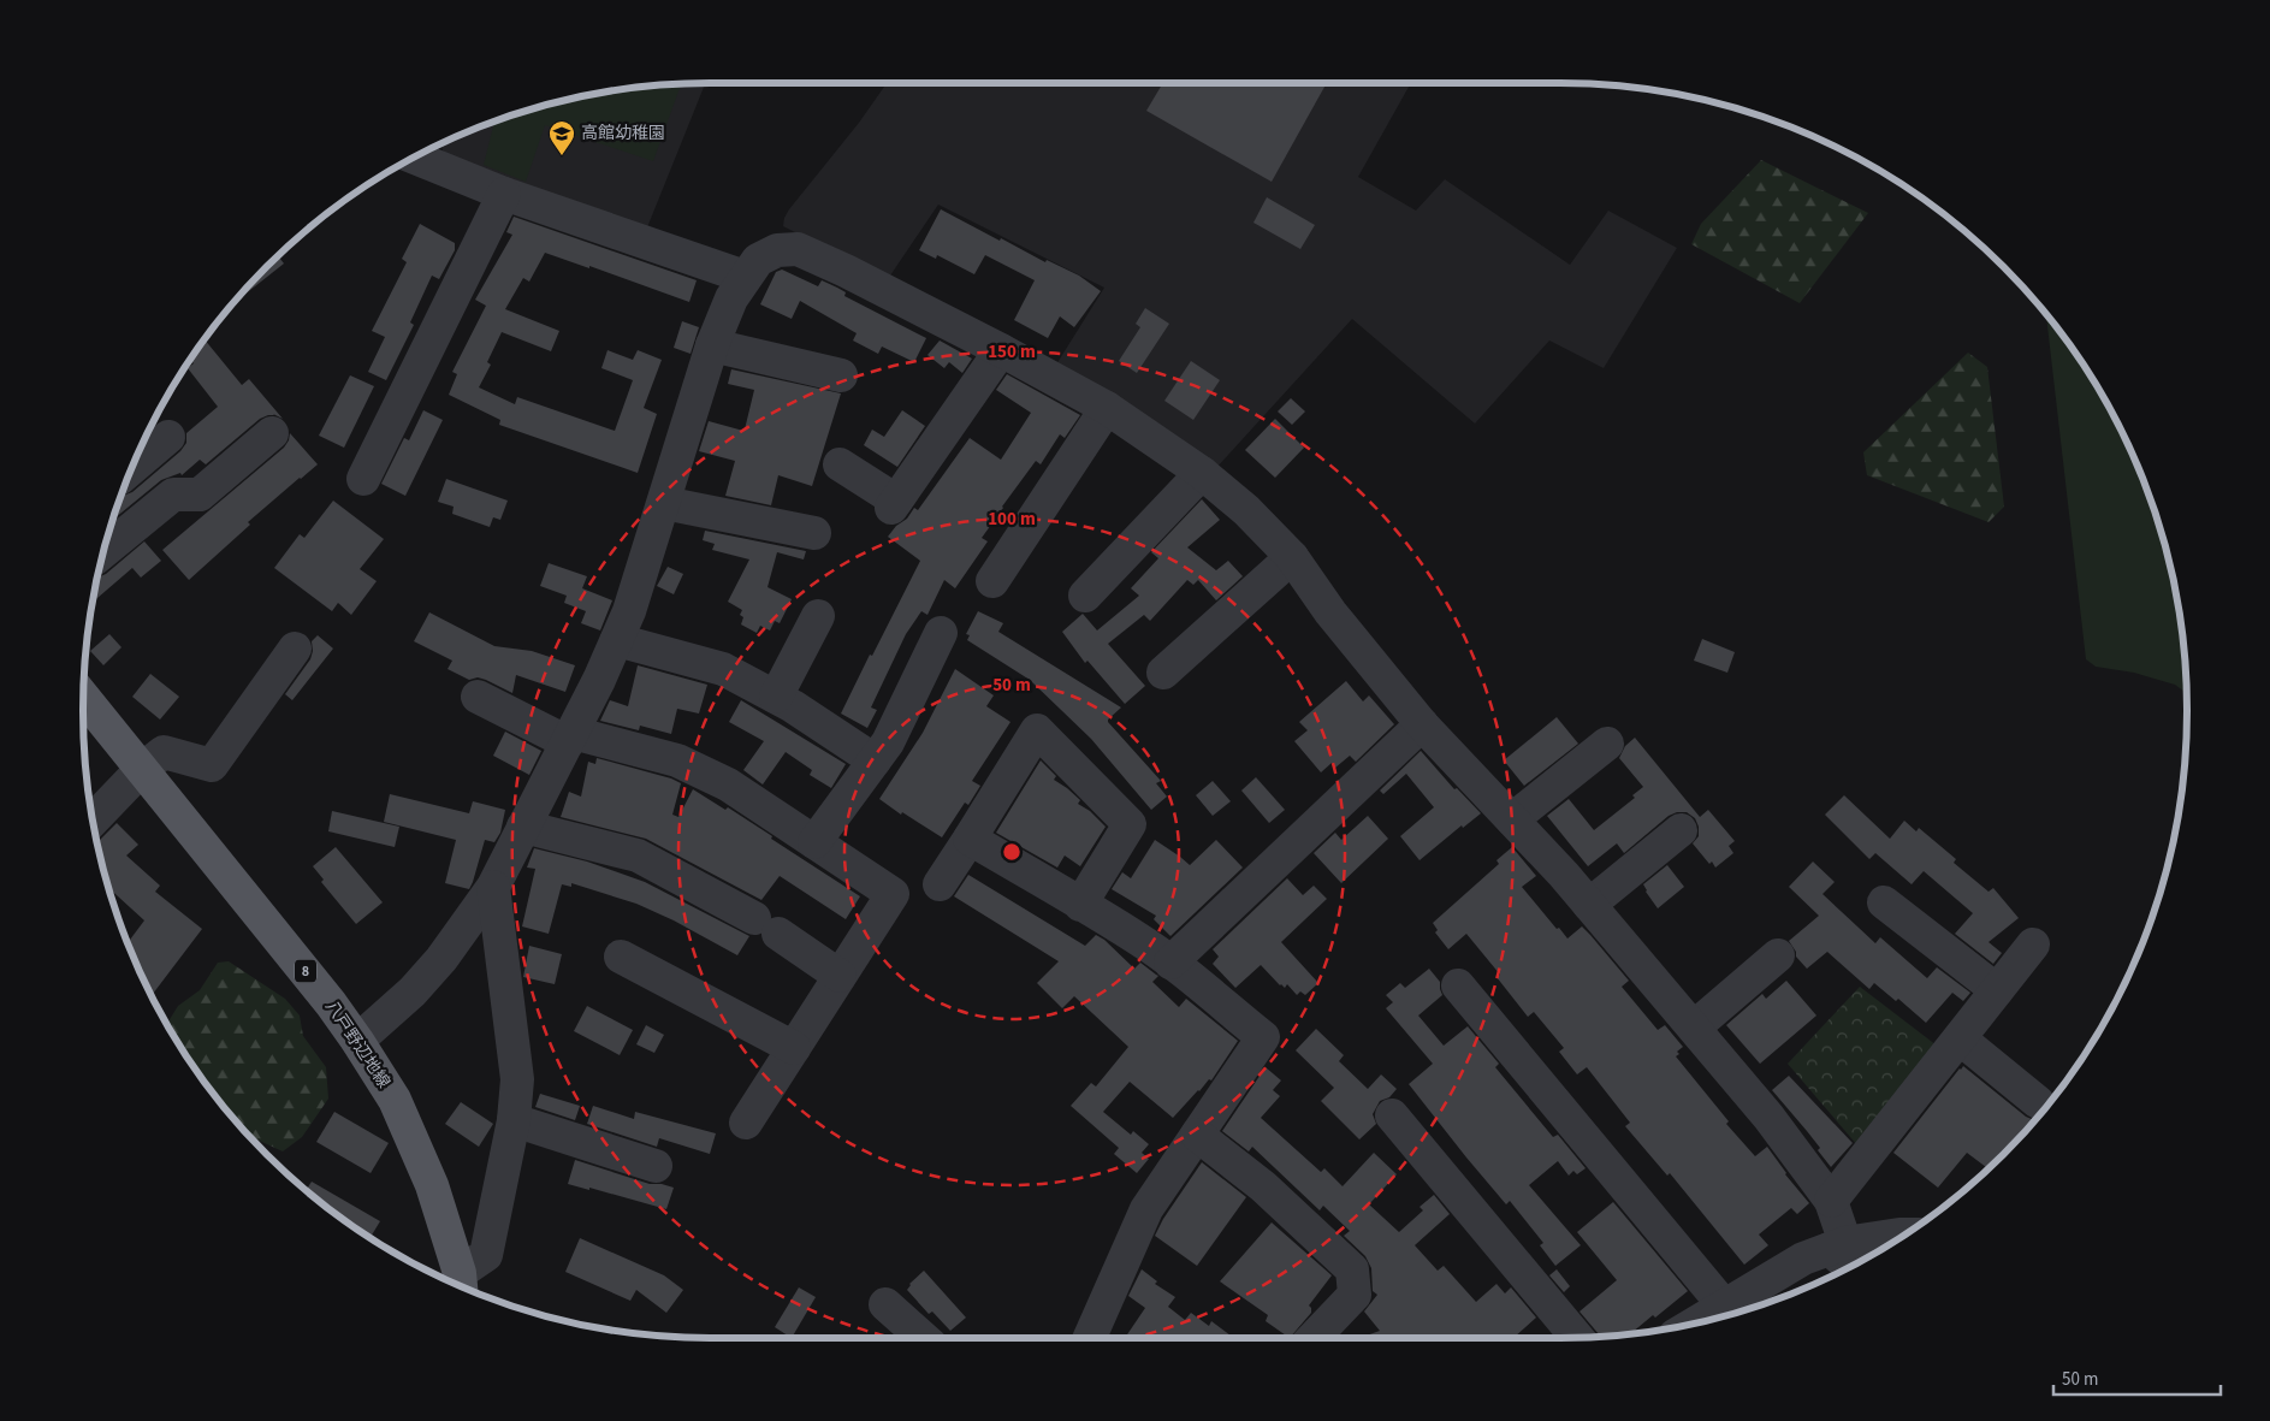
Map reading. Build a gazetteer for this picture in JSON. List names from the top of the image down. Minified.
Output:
{"streets":{"main road":["8","八戸野辺地線"]},"places":{"school or university":["高館幼稚園"]},"scale_bar":"50 m","rings":["150 m","100 m","50 m"]}
